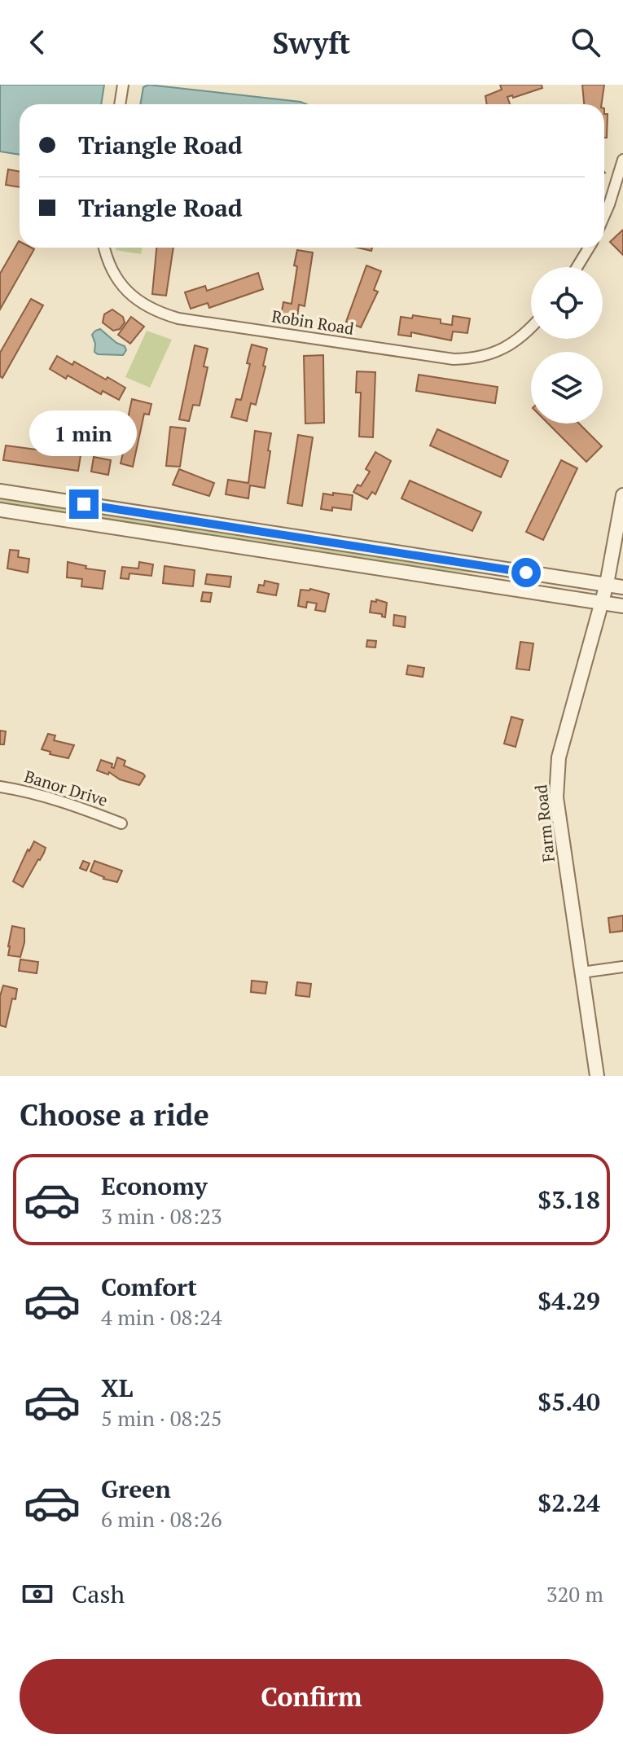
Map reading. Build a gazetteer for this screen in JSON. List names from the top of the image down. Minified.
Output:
{"streets":{"street":["Robin Road","Banor Drive","Farm Road"]},"page":{"header":"Swyft","banner":["Triangle Road","Triangle Road"],"bubble":"1 min","heading":"Choose a ride","list":[{"name":"Economy","note":"3 min · 08:23","value":"$3.18"},{"name":"Comfort","note":"4 min · 08:24","value":"$4.29"},{"name":"XL","note":"5 min · 08:25","value":"$5.40"},{"name":"Green","note":"6 min · 08:26","value":"$2.24"}],"pay":["Cash","320 m"],"buttons":"Confirm"}}
